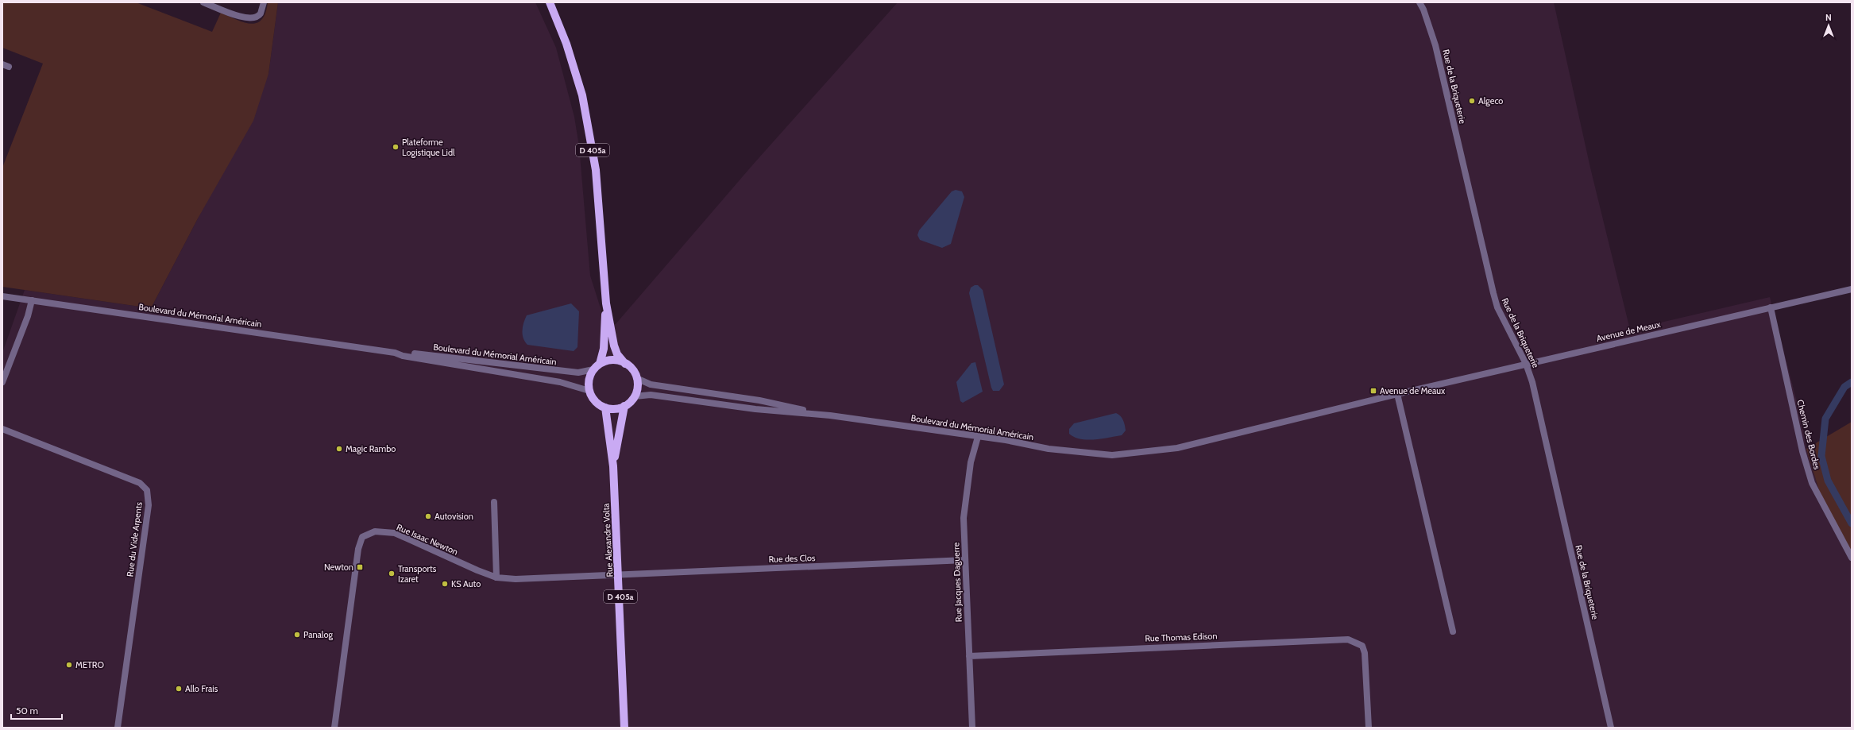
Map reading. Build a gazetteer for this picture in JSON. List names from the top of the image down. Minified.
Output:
{"streets":{"main road":["D 405a","Rue Alexandre Volta"],"street":["Rue de la Briqueterie","Boulevard du Mémorial Américain","Avenue de Meaux","Chemin des Bordes","Rue du Vide Arpents","Rue Isaac Newton","Rue des Clos","Rue Jacques Daguerre","Rue Thomas Edison"]},"crossings":[["Rue de la Briqueterie","Avenue de Meaux"],["D 405a","Boulevard du Mémorial Américain"],["D 405a","Rue Alexandre Volta"],["Boulevard du Mémorial Américain","Avenue de Meaux"],["Boulevard du Mémorial Américain","Rue Alexandre Volta"],["Boulevard du Mémorial Américain","Rue Jacques Daguerre"],["Avenue de Meaux","Chemin des Bordes"],["Rue Isaac Newton","Rue Alexandre Volta"],["Rue Isaac Newton","Rue des Clos"],["Rue Alexandre Volta","Rue des Clos"],["Rue des Clos","Rue Jacques Daguerre"],["Rue Jacques Daguerre","Rue Thomas Edison"]],"places":{"other":["Algeco","Plateforme Logistique Lidl","Magic Rambo","Autovision","Transports Izaret","KS Auto","Panalog","METRO","Allo Frais"],"transit":["Avenue de Meaux","Newton"]},"scale_bar":"50 m","north":"top"}
